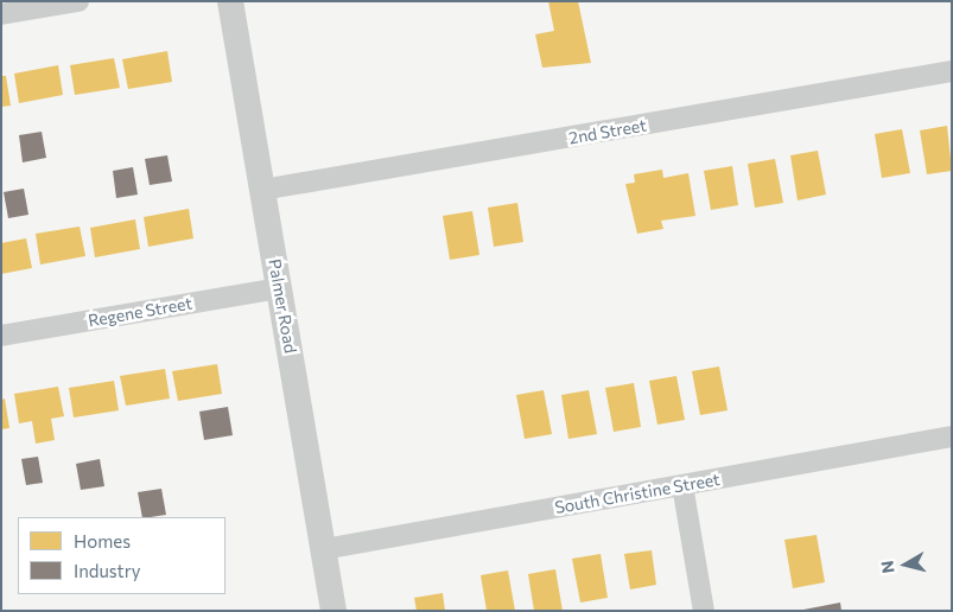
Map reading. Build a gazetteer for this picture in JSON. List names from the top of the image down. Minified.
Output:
{"streets":{"street":["2nd Street","Palmer Road","Regene Street","South Christine Street"]},"crossings":[["2nd Street","Palmer Road"],["Palmer Road","Regene Street"],["Palmer Road","South Christine Street"]],"legend":["Homes","Industry"],"north":"left"}
